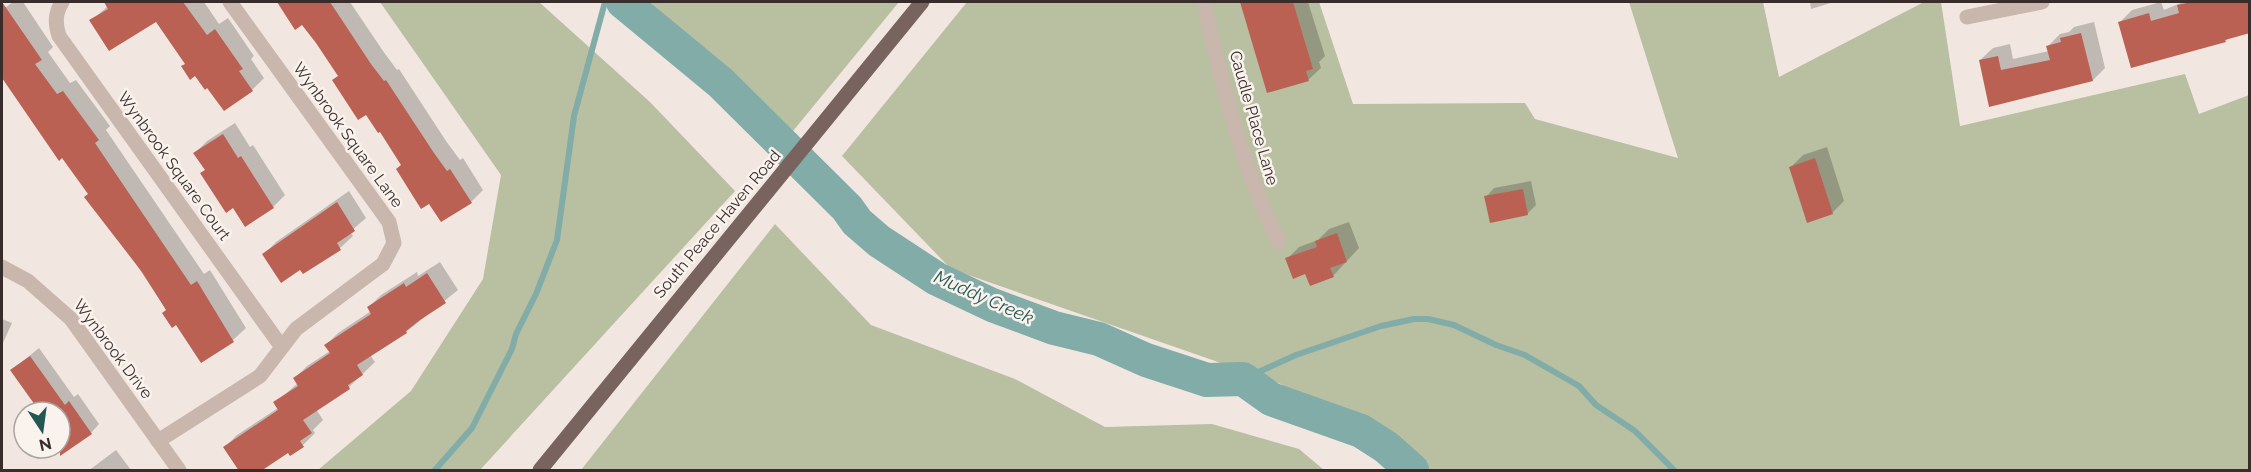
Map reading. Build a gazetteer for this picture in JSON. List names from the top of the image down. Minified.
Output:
{"streets":{"main road":["South Peace Haven Road"],"street":["Caudle Place Lane","Wynbrook Square Lane","Wynbrook Square Court","Wynbrook Drive"]},"crossings":[["Wynbrook Square Lane","Wynbrook Square Court"],["Wynbrook Square Lane","Wynbrook Drive"]],"water":["Muddy Creek"],"north":"bottom"}
